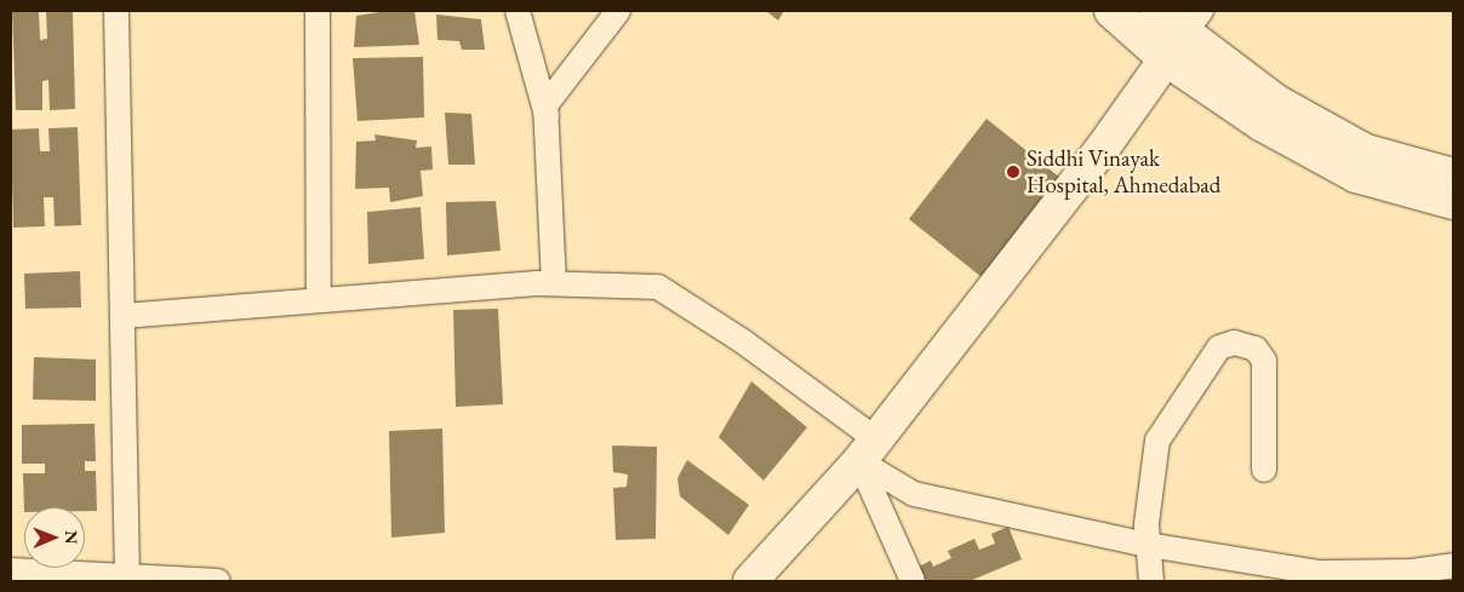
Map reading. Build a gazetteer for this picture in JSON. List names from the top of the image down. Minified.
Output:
{"places":["Siddhi Vinayak Hospital, Ahmedabad"],"north":"right"}
